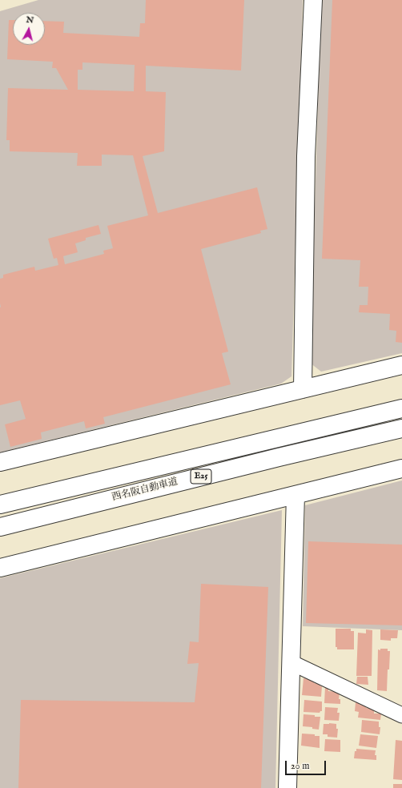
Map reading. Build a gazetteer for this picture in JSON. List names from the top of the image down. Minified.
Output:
{"streets":{"main road":["E25","西名阪自動車道"]},"scale_bar":"20 m","north":"top"}
